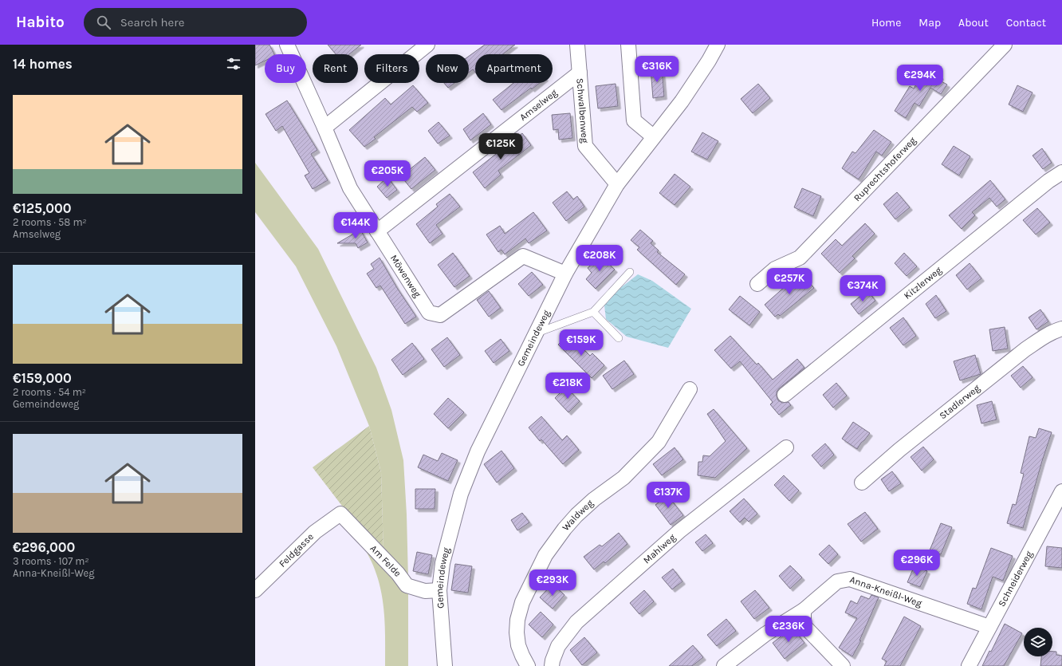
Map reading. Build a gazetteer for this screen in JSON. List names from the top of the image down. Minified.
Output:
{"streets":{"street":["Amselweg","Schwalbenweg","Ruprechtshoferweg","Möwenweg","Kitzlerweg","Gemeindeweg","Stadlerweg","Waldweg","Mahlweg","Feldgasse","Am Felde","Schneiderweg","Anna-Kneißl-Weg"]},"crossings":[["Amselweg","Schwalbenweg"],["Amselweg","Möwenweg"],["Schwalbenweg","Gemeindeweg"],["Möwenweg","Gemeindeweg"],["Gemeindeweg","Am Felde"],["Feldgasse","Am Felde"],["Schneiderweg","Anna-Kneißl-Weg"]],"page":{"header":"Habito","search":"Search here","nav":["Home","Map","About","Contact"],"heading":"14 homes","chip":["Buy","Rent","Filters","New","Apartment"],"price":["€316K","€294K","€125K","€205K","€144K","€208K","€257K","€374K","€159K","€218K","€137K","€296K","€293K","€236K"],"list":[{"name":"€125,000","note":"2 rooms · 58 m² · Amselweg"},{"name":"€159,000","note":"2 rooms · 54 m² · Gemeindeweg"},{"name":"€296,000","note":"3 rooms · 107 m² · Anna-Kneißl-Weg"}]}}
